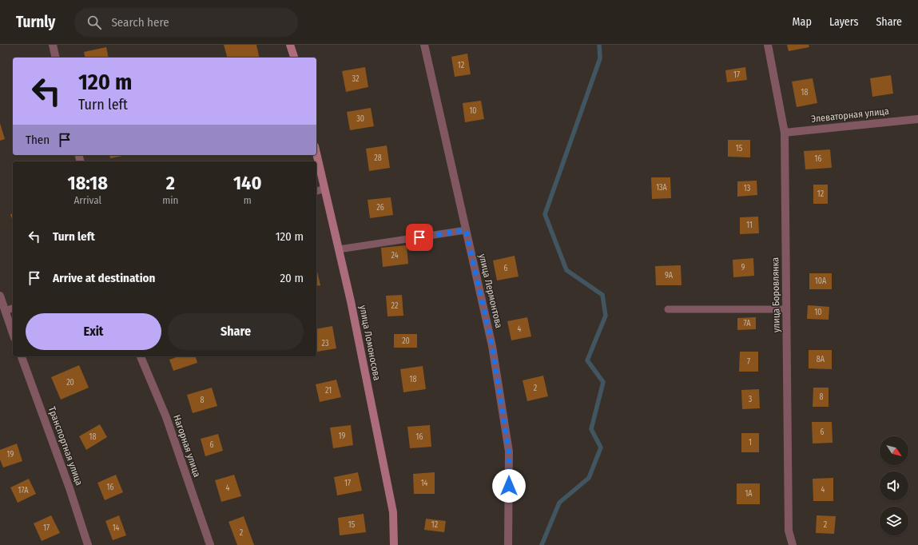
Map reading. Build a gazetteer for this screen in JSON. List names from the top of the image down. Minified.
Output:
{"streets":{"main road":["улица Ломоносова"],"street":["Элеваторная улица","улица Лермонтова","улица Боровлянка","Транспортная улица","Нагорная улица"]},"crossings":[["Элеваторная улица","улица Боровлянка"]],"house_numbers":["12","17","32","18","10","30","15","28","16","13А","13","12","26","11","24","9","6","9А","10А","22","10","7А","4","20","23","8А","7","18","20","2","21","8","3","8","6","19","18","16","1","6","19","17","14","16","4","4","17А","1А","15","12","2","17","14","2"],"north":"bottom right","page":{"header":"Turnly","search":"Search here","nav":["Map","Layers","Share"],"turn":["120 m","Turn left"],"then":"Then","eta":["18:18","Arrival","2","min","140","m"],"list":[{"name":"Turn left","value":"120 m"},{"name":"Arrive at destination","value":"20 m"}],"buttons":["Exit","Share"]}}
